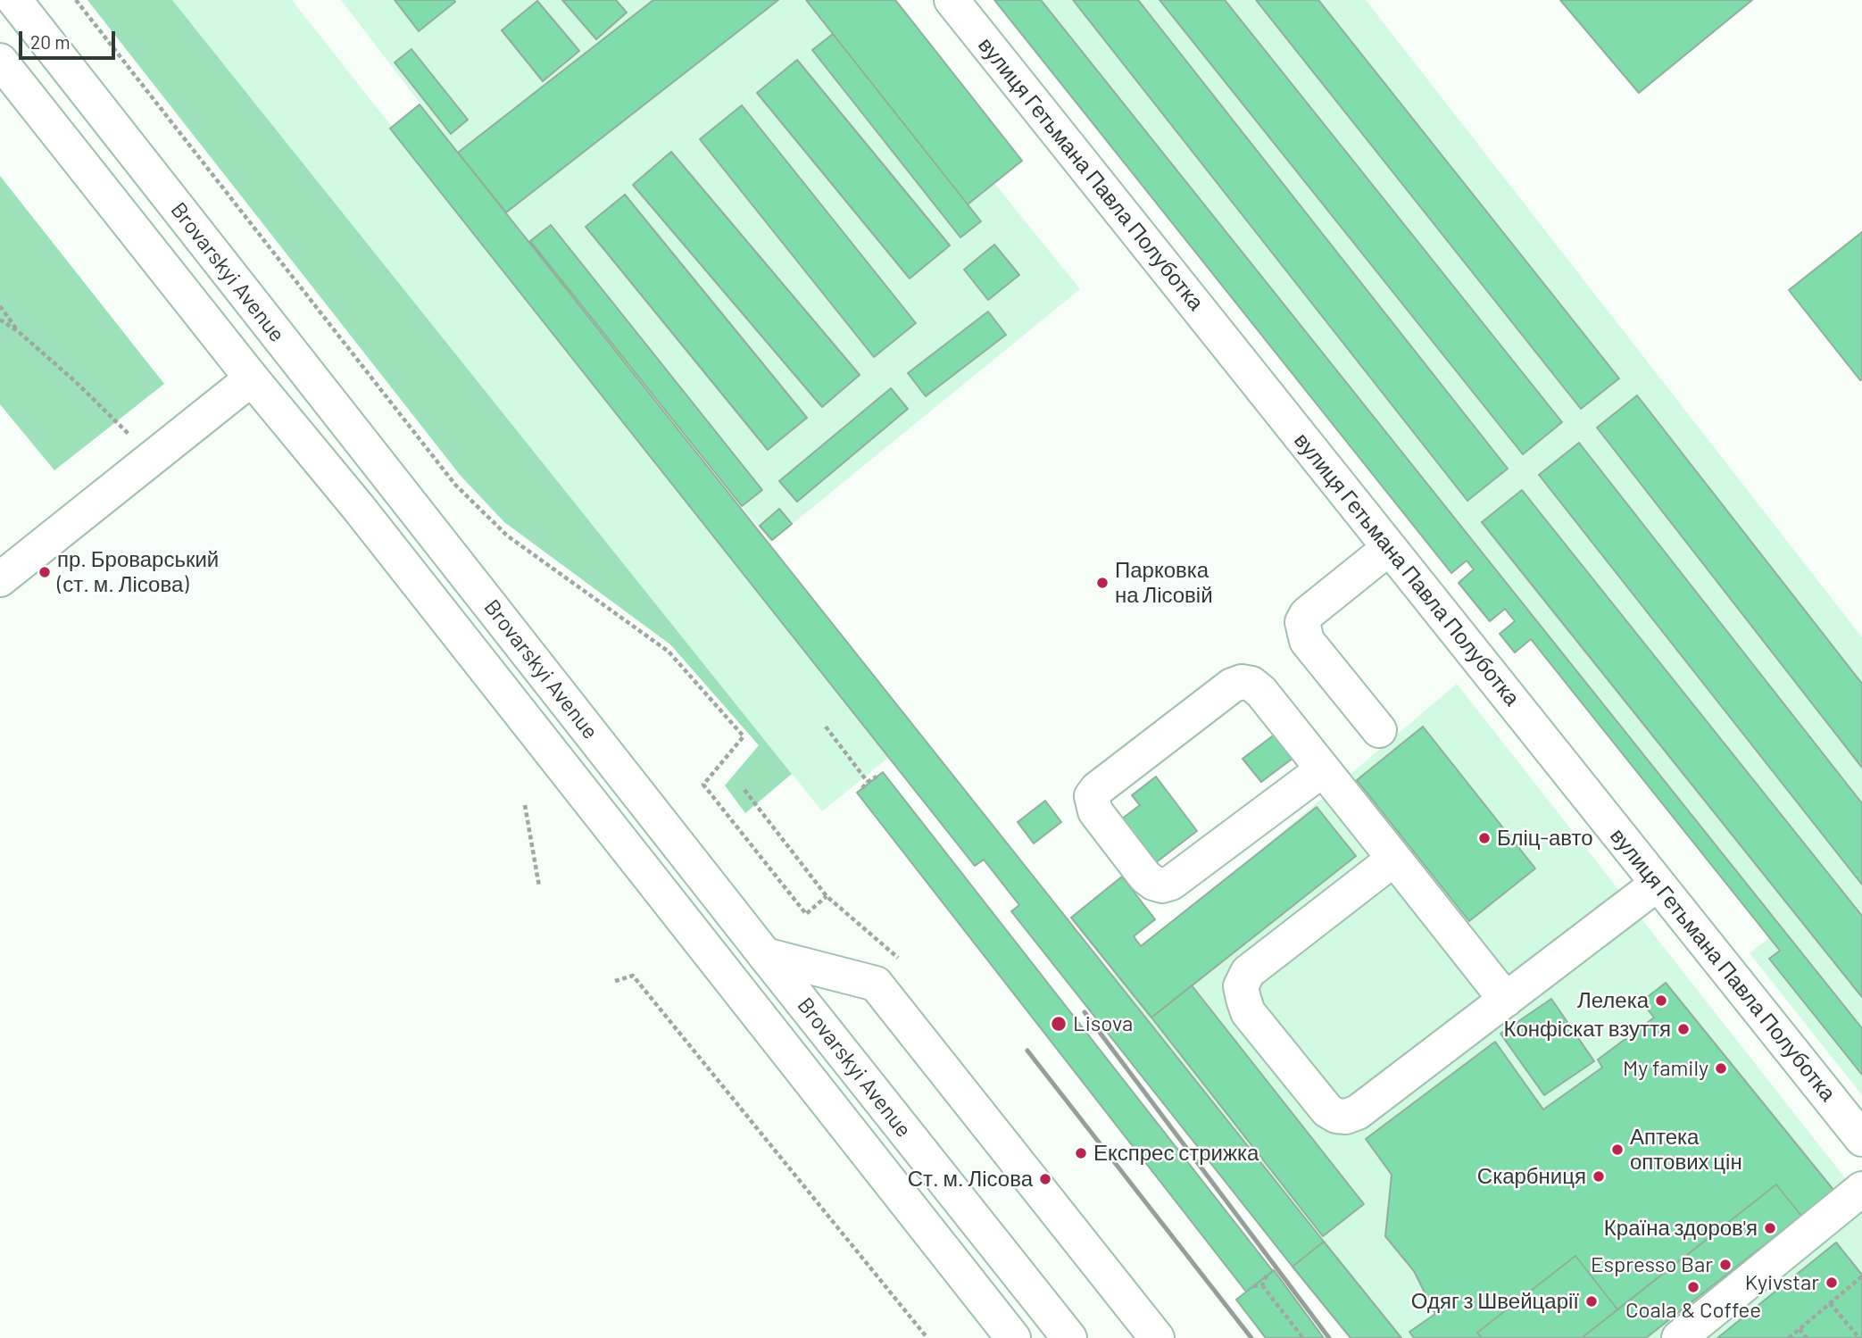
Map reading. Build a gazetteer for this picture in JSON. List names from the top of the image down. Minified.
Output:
{"streets":{"main road":["вулиця Гетьмана Павла Полуботка","Brovarskyi Avenue"]},"places":["пр. Броварський (ст. м. Лісова)","Парковка на Лісовій","Бліц-авто","Лелека","Lisova","Конфіскат взуття","My family","Аптека оптових цін","Експрес стрижка","Скарбниця","Ст. м. Лісова","Країна здоров'я","Espresso Bar","Kyivstar","Coala & Coffee","Одяг з Швейцарії"],"scale_bar":"20 m"}
